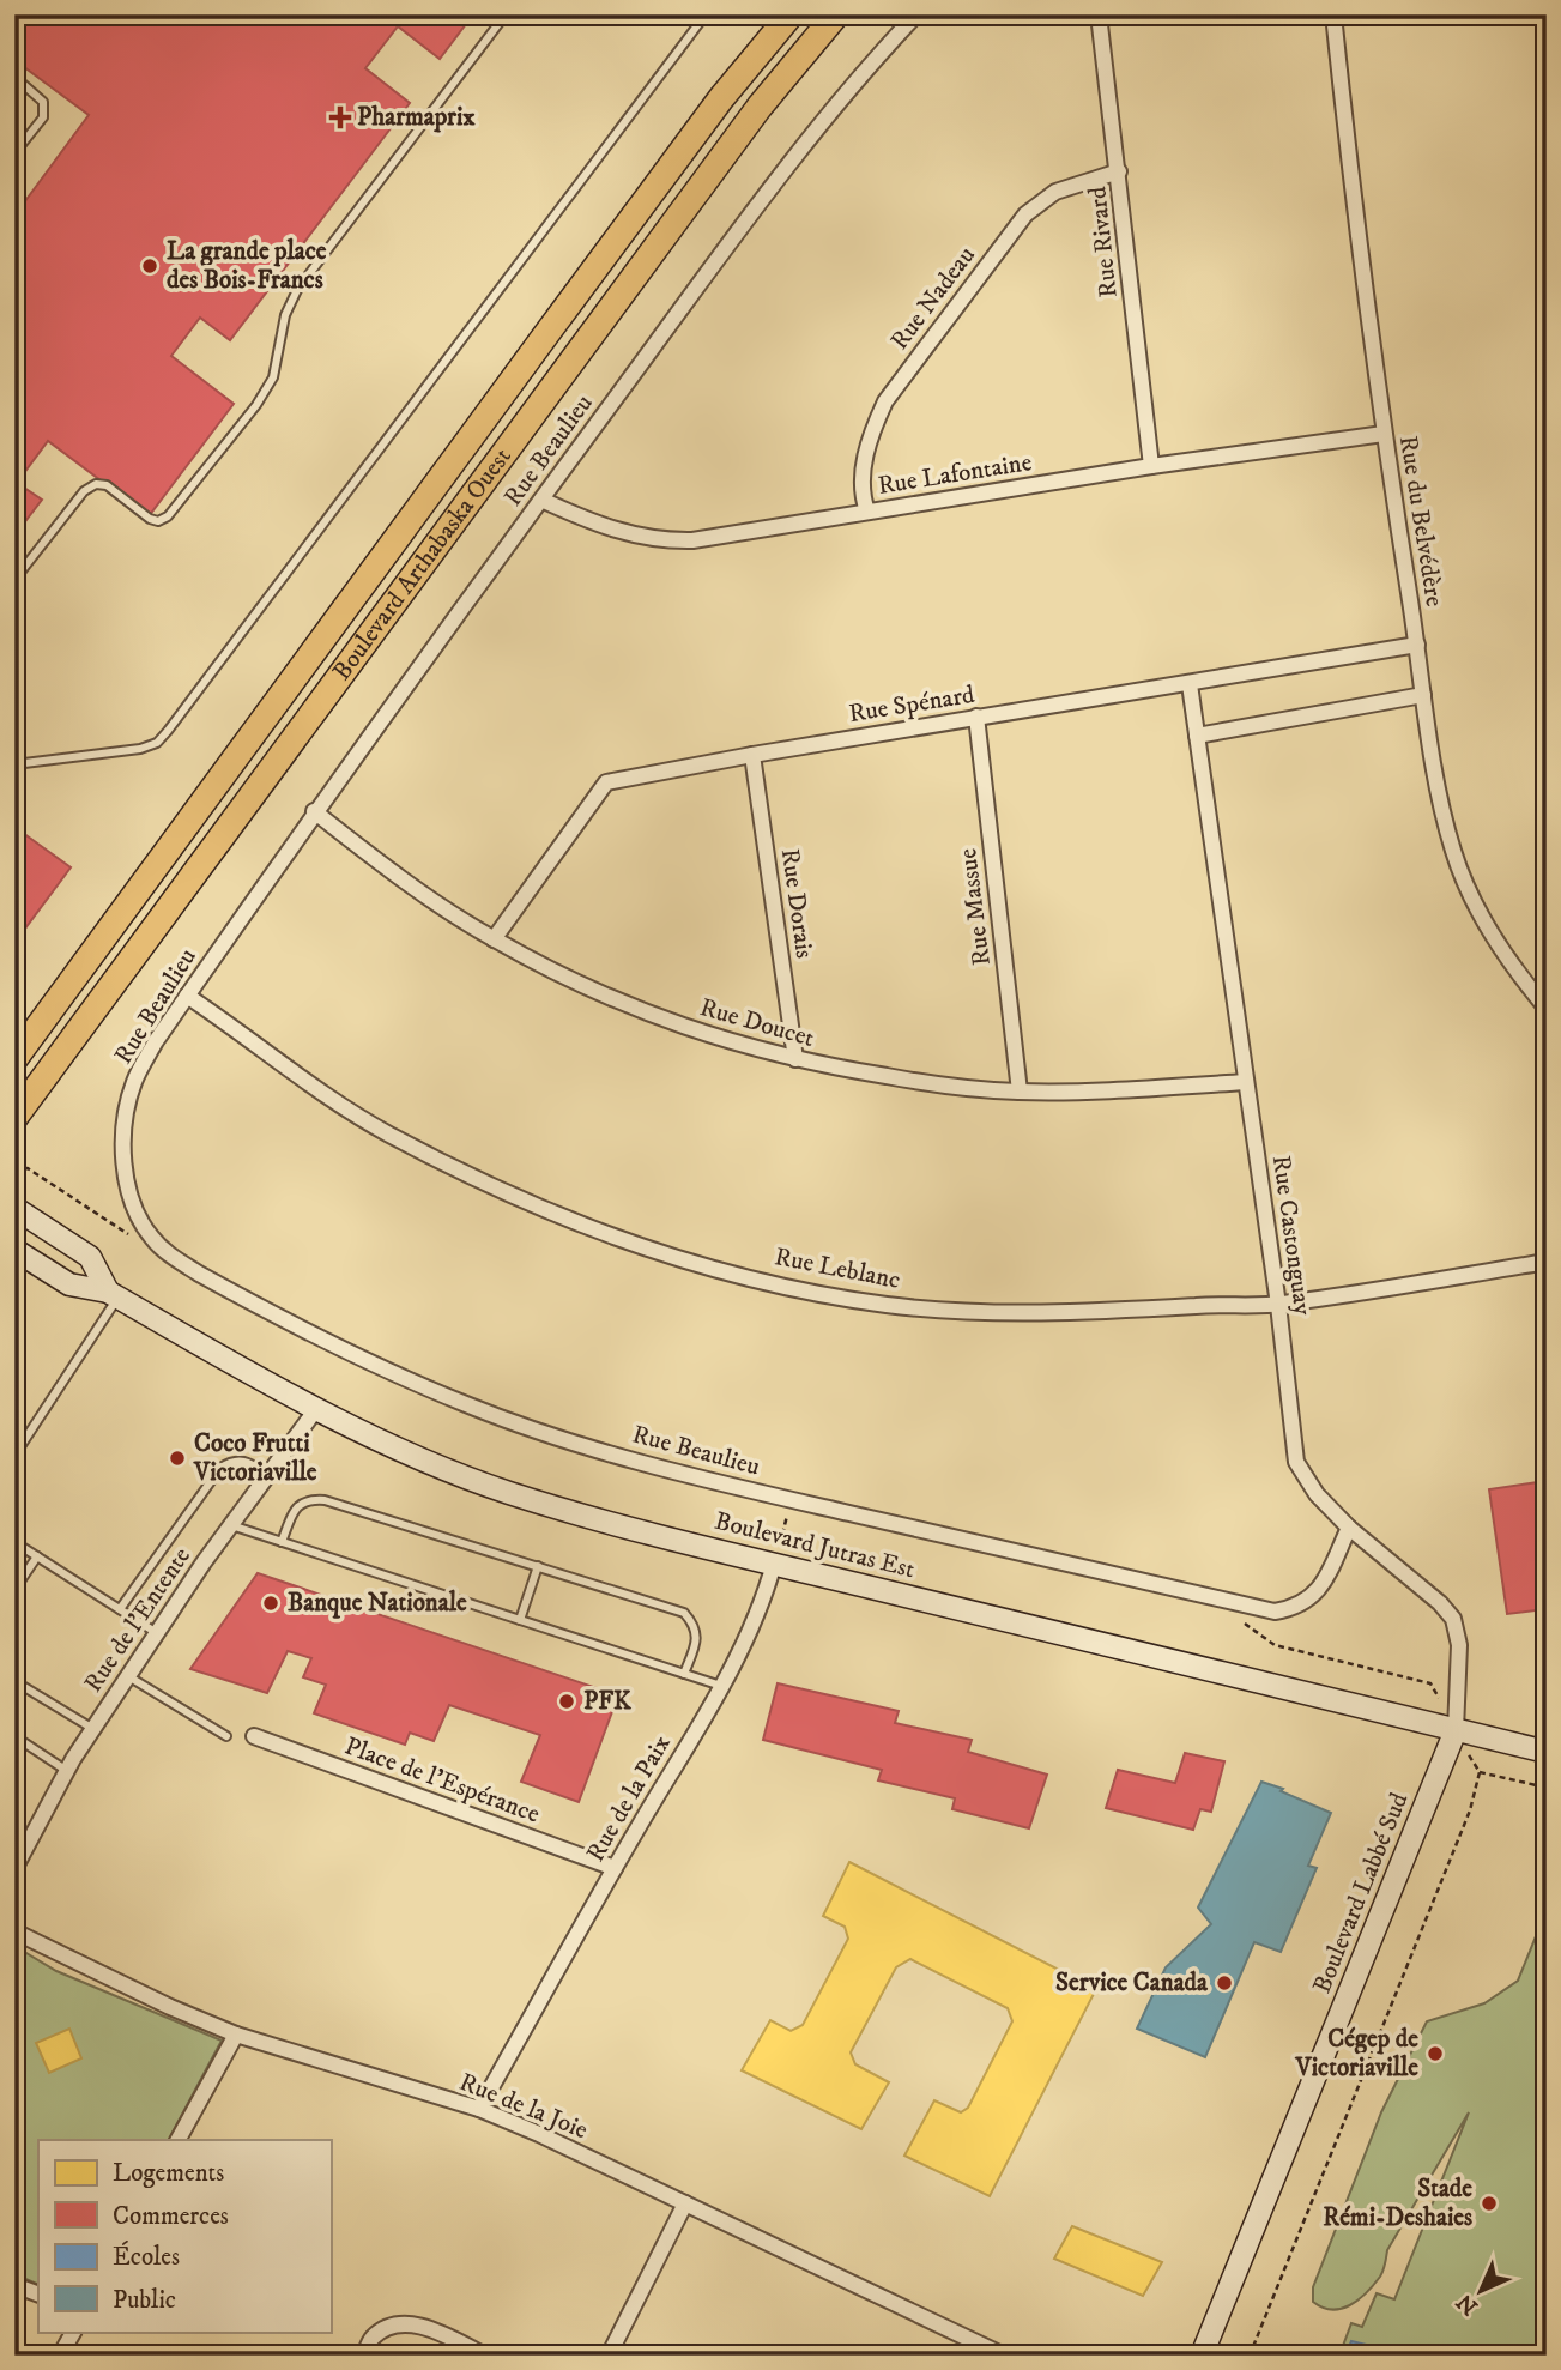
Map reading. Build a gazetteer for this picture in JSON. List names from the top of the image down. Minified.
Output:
{"streets":{"main road":["Boulevard Arthabaska Ouest","Boulevard Jutras Est","Boulevard Labbé Sud"],"street":["Rue Rivard","Rue Nadeau","Rue Beaulieu","Rue Lafontaine","Rue du Belvédère","Rue Spénard","Rue Dorais","Rue Massue","Rue Doucet","Rue Castonguay","Rue Leblanc","Rue de l'Entente","Place de l'Espérance","Rue de la Paix","Rue de la Joie"]},"crossings":[["Rue Rivard","Rue Nadeau"],["Rue Rivard","Rue Lafontaine"],["Rue Nadeau","Rue Lafontaine"],["Rue Beaulieu","Rue Lafontaine"],["Rue Beaulieu","Rue Doucet"],["Rue Beaulieu","Rue Castonguay"],["Rue Beaulieu","Rue Leblanc"],["Rue Lafontaine","Rue du Belvédère"],["Rue du Belvédère","Rue Spénard"],["Rue Spénard","Rue Dorais"],["Rue Spénard","Rue Massue"],["Rue Spénard","Rue Doucet"],["Rue Spénard","Rue Castonguay"],["Rue Dorais","Rue Doucet"],["Rue Massue","Rue Doucet"],["Rue Doucet","Rue Castonguay"],["Rue Castonguay","Rue Leblanc"],["Rue Castonguay","Boulevard Jutras Est"],["Rue Castonguay","Boulevard Labbé Sud"],["Boulevard Jutras Est","Rue de l'Entente"],["Boulevard Jutras Est","Rue de la Paix"],["Boulevard Jutras Est","Boulevard Labbé Sud"],["Place de l'Espérance","Rue de la Paix"],["Rue de la Paix","Rue de la Joie"]],"places":{"health":["Pharmaprix"],"other":["La grande place des Bois-Francs","Coco Frutti Victoriaville","Banque Nationale","PFK","Service Canada","Cégep de Victoriaville","Stade Rémi-Deshaies"]},"legend":["Logements","Commerces","Écoles","Public"],"north":"bottom left"}
